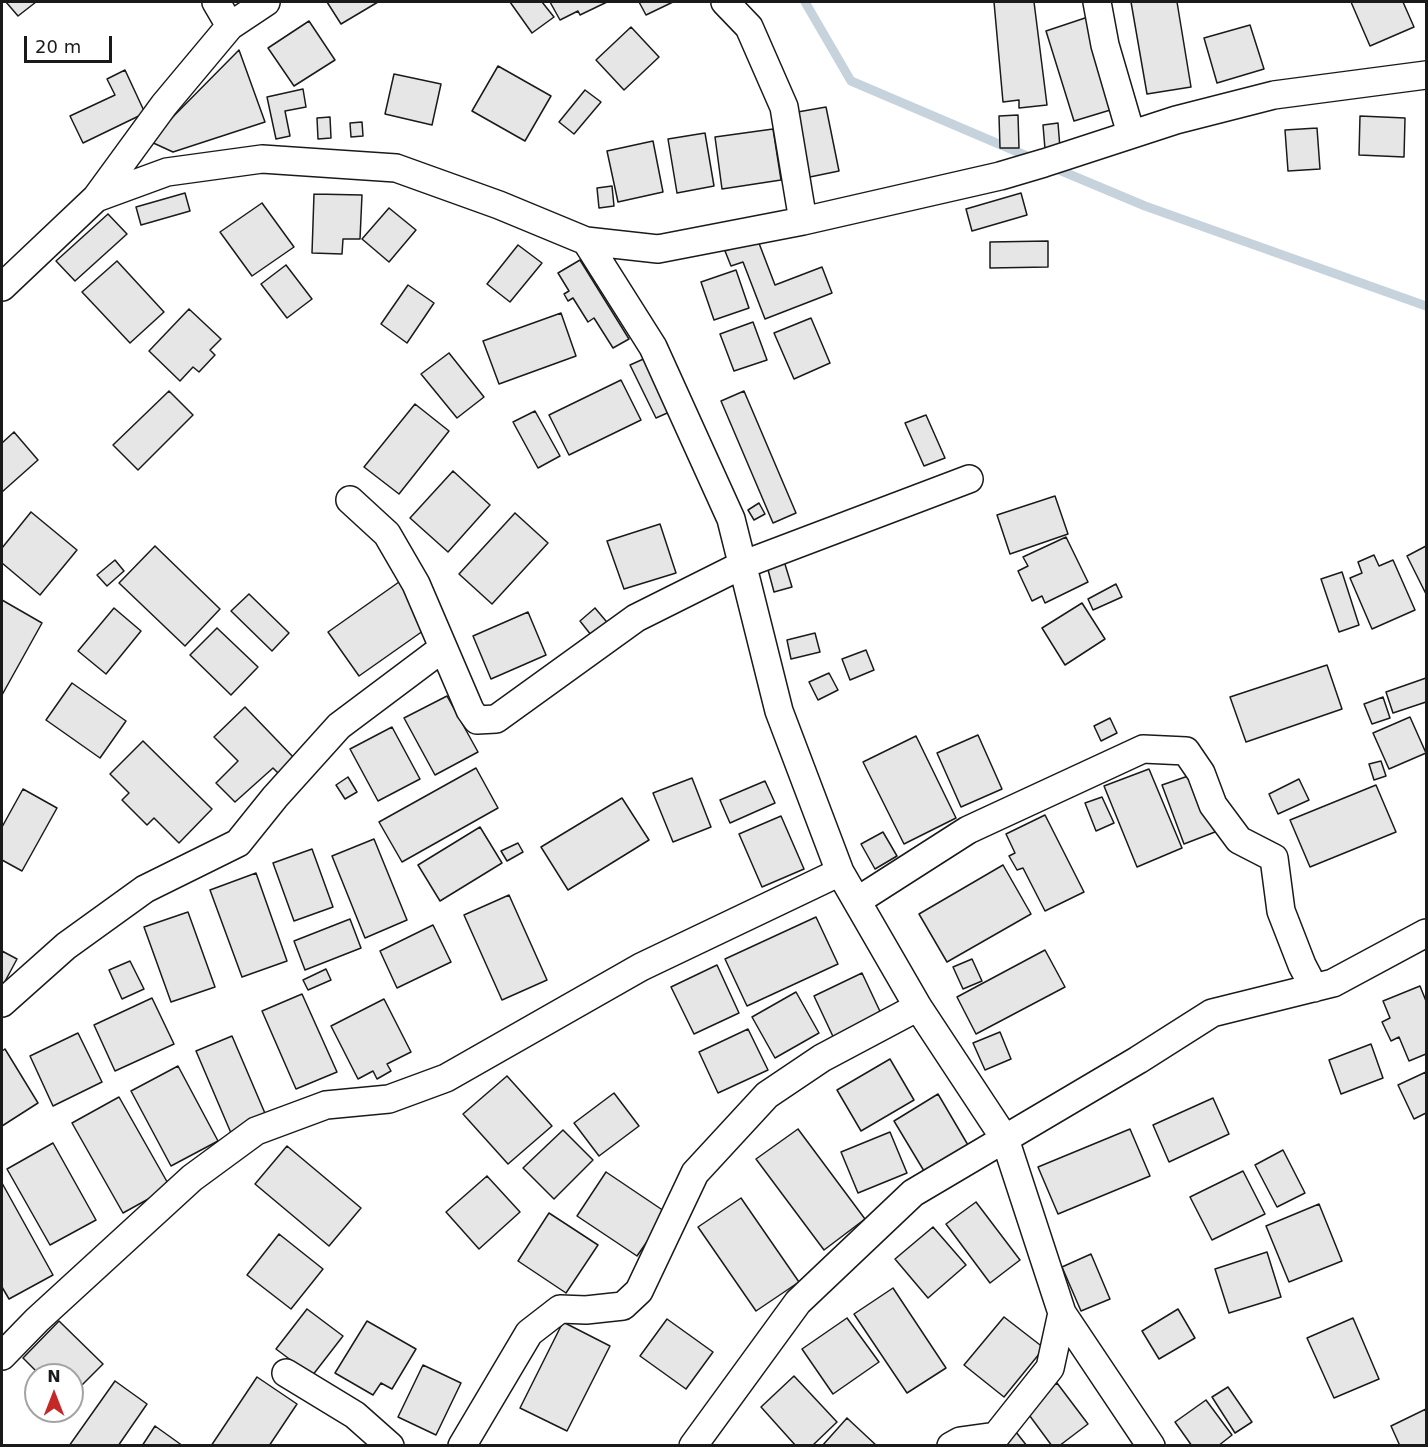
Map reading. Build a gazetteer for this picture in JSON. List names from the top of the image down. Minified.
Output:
{"scale_bar":"20 m","north":"top"}
